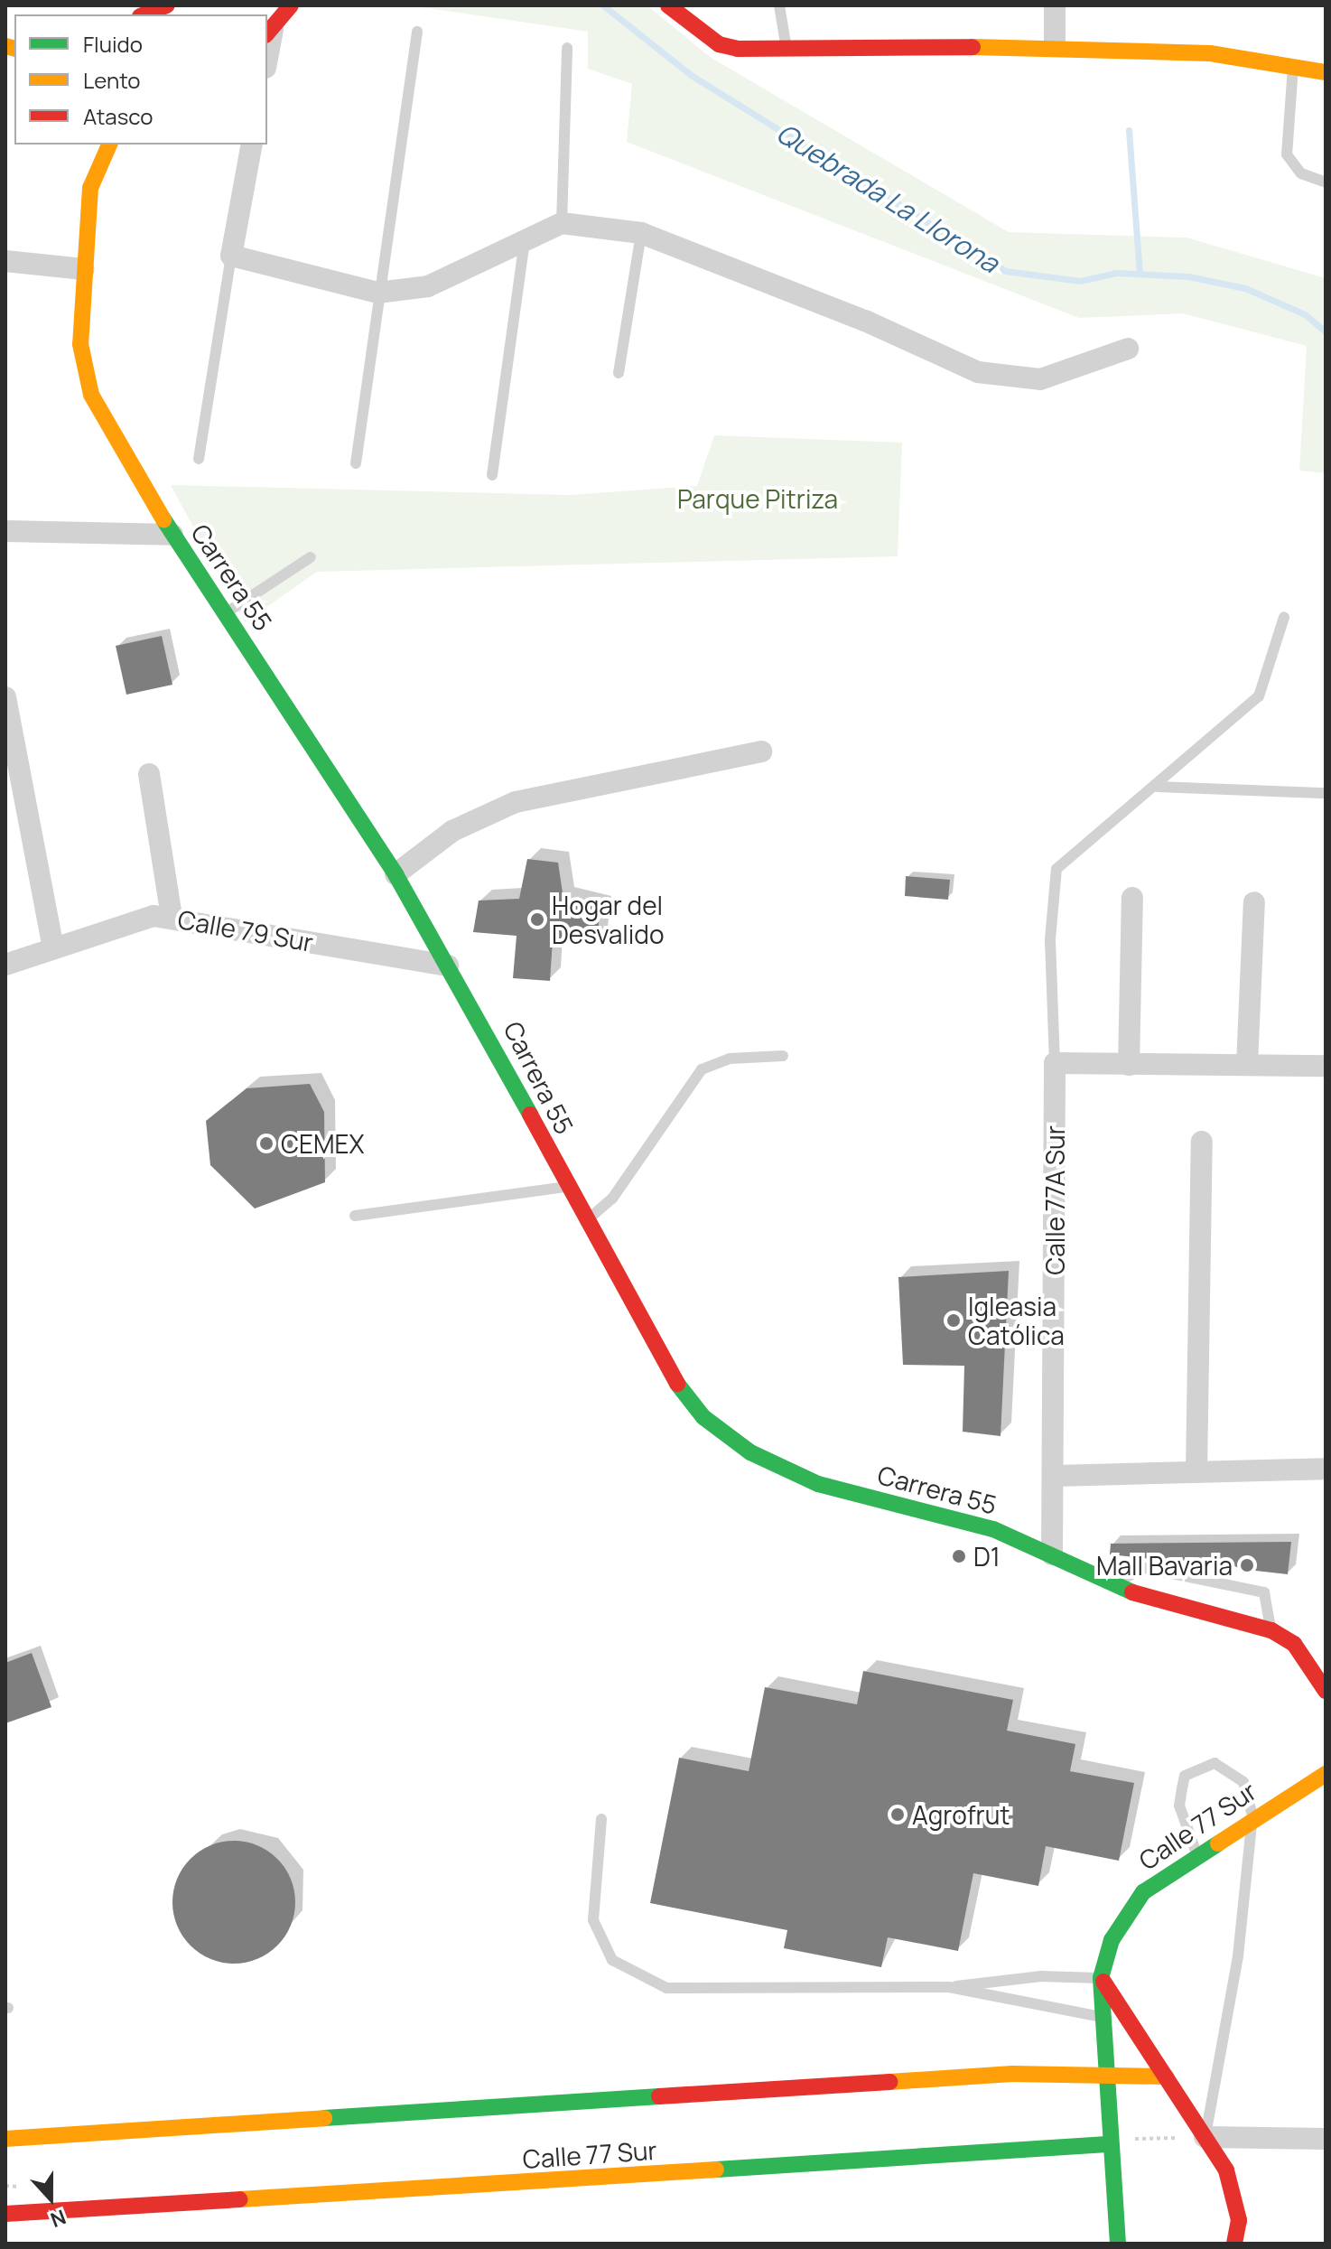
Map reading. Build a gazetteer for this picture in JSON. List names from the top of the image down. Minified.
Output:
{"streets":{"street":["Carrera 55","Calle 79 Sur","Calle 77A Sur","Calle 77 Sur"]},"crossings":[["Carrera 55","Calle 79 Sur"],["Carrera 55","Calle 77A Sur"]],"water":["Quebrada La Llorona"],"parks":["Parque Pitriza"],"places":["Hogar del Desvalido","CEMEX","Igleasia Católica","D1","Mall Bavaria","Agrofrut"],"legend":["Fluido","Lento","Atasco"],"north":"bottom"}
